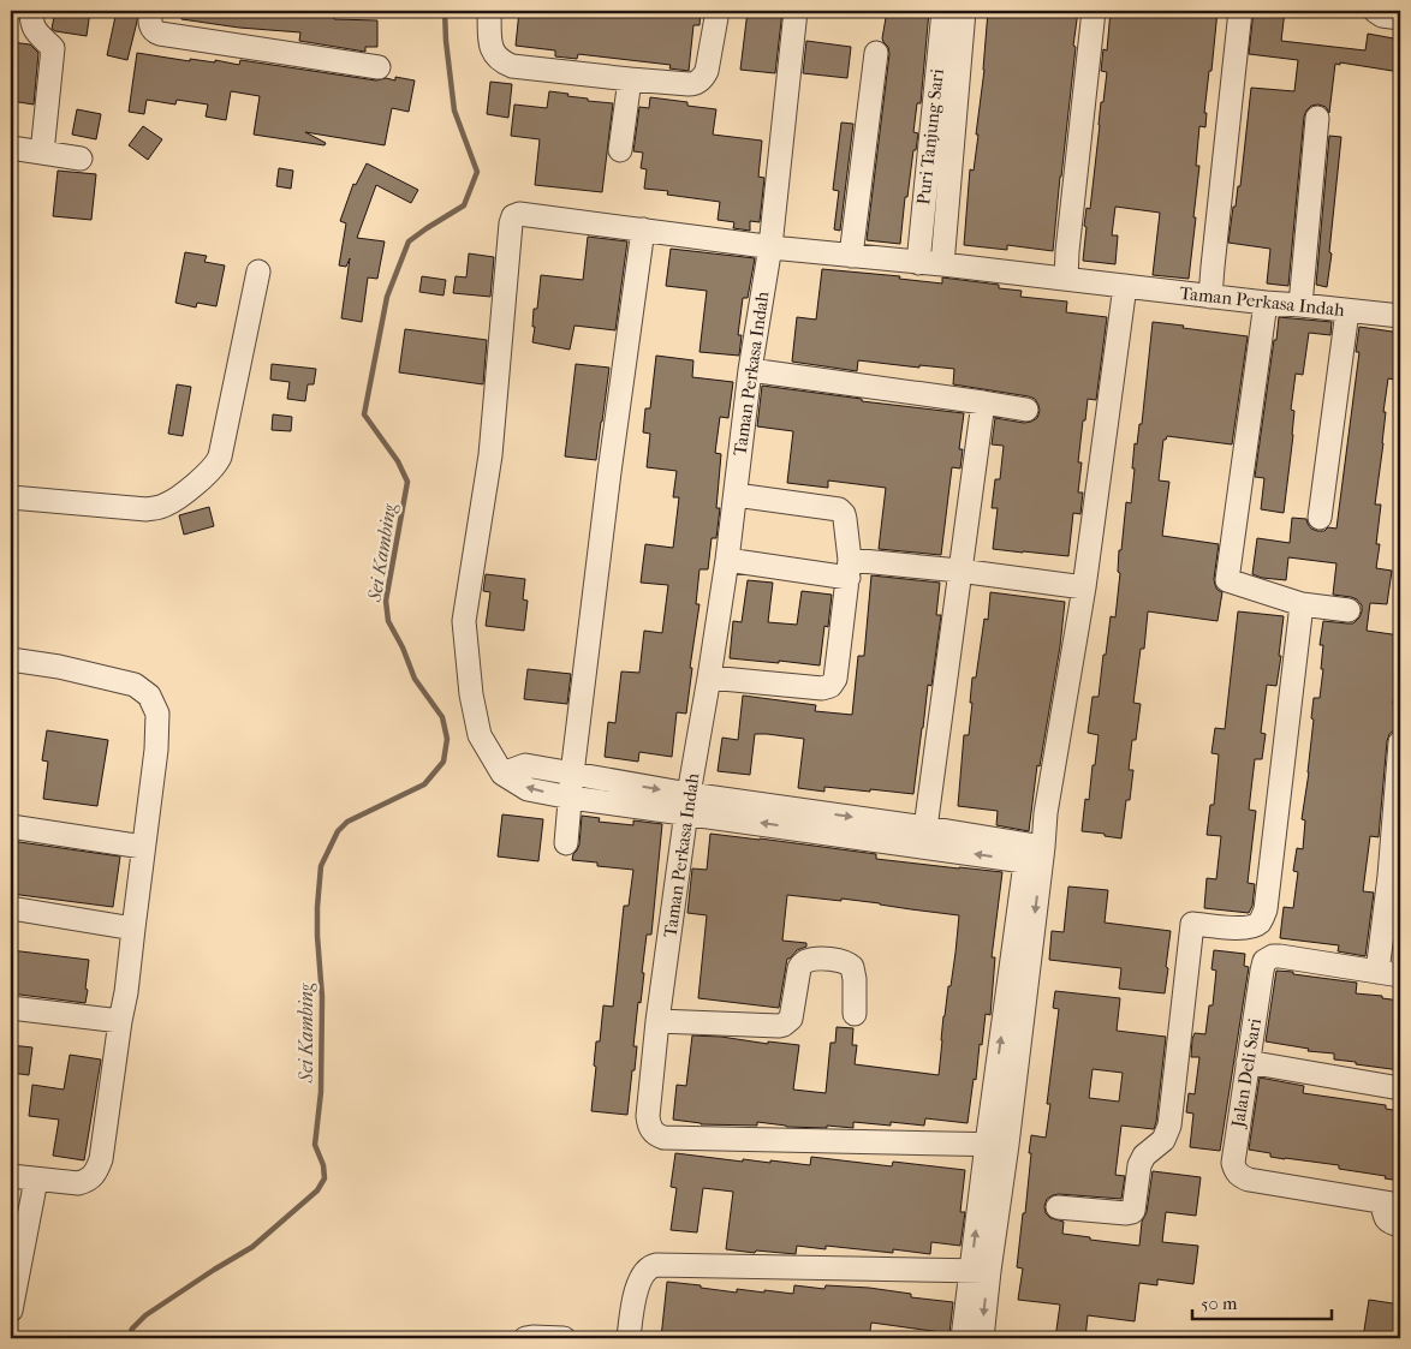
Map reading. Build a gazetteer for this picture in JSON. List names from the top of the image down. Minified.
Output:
{"streets":{"street":["Puri Tanjung Sari","Taman Perkasa Indah","Jalan Deli Sari"]},"crossings":[["Puri Tanjung Sari","Taman Perkasa Indah"]],"water":["Sei Kambing"],"scale_bar":"50 m"}
